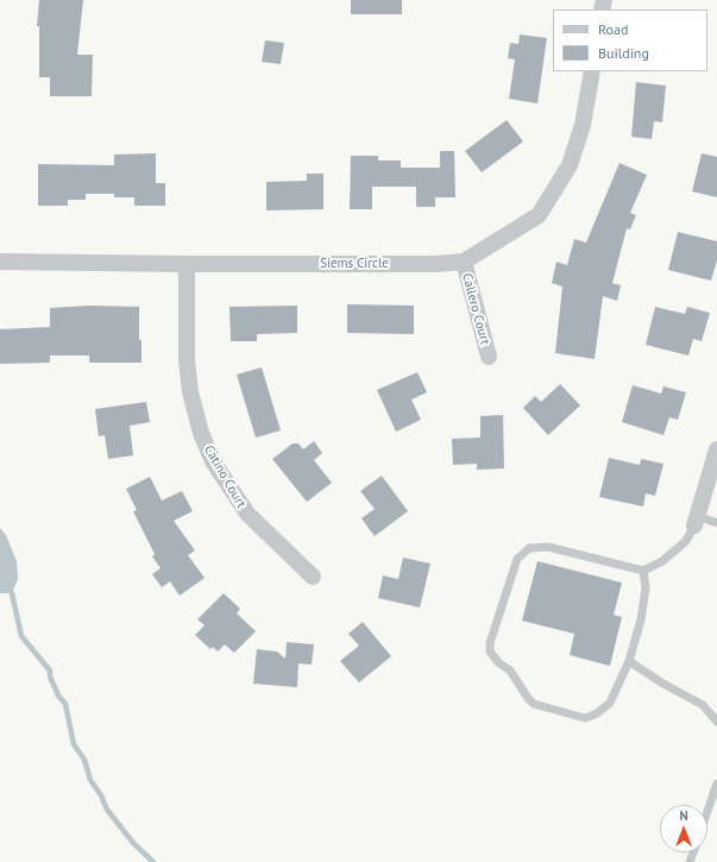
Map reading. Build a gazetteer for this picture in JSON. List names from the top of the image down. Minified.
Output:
{"streets":{"street":["Siems Circle","Callero Court","Catino Court"]},"crossings":[["Siems Circle","Callero Court"],["Siems Circle","Catino Court"]],"legend":["Road","Building"],"north":"top"}
